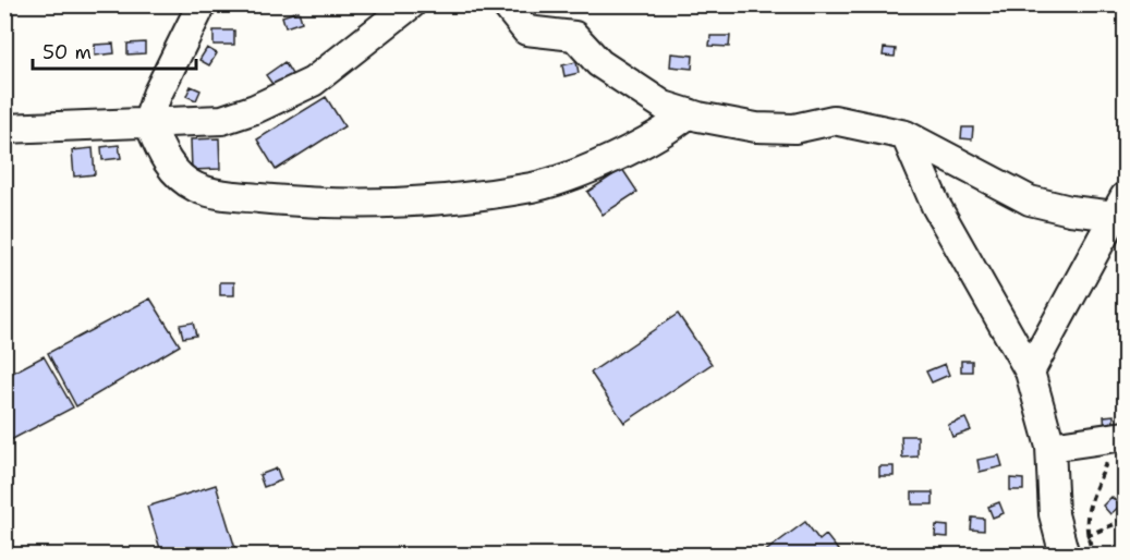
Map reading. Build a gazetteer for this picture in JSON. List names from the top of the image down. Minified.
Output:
{"scale_bar":"50 m"}
